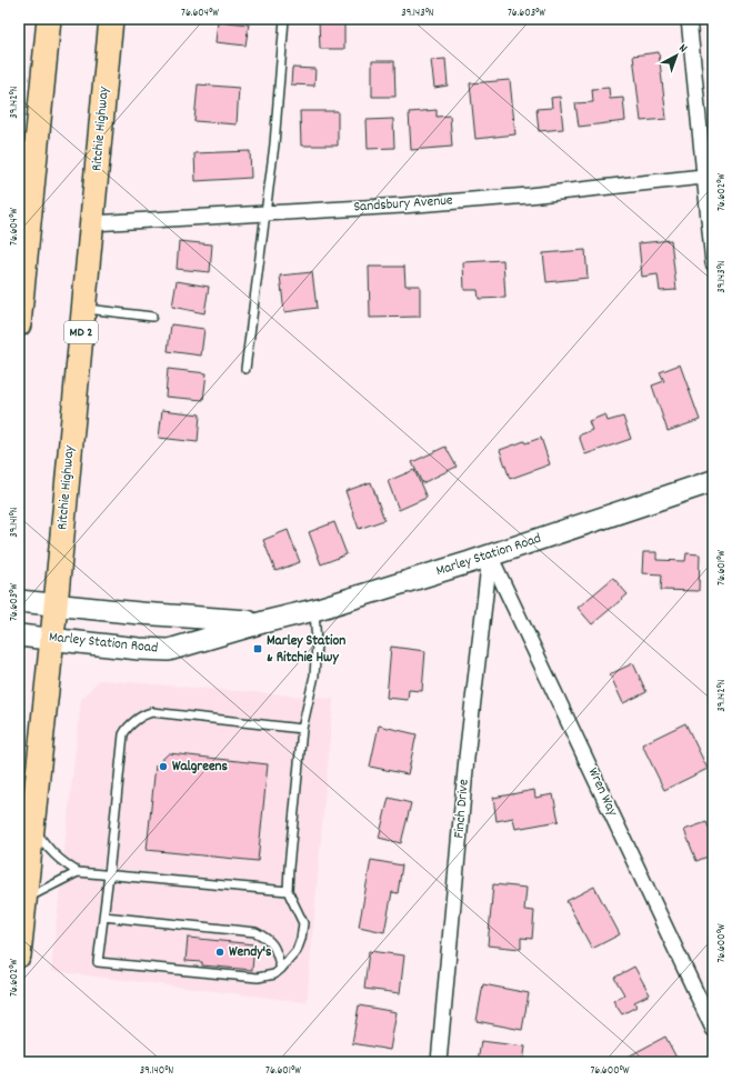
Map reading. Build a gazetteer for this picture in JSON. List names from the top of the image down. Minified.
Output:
{"streets":{"main road":["Ritchie Highway","MD 2","Marley Station Road"],"street":["Sandsbury Avenue","Wren Way","Finch Drive"]},"crossings":[["Ritchie Highway","Sandsbury Avenue"],["Ritchie Highway","Marley Station Road"],["Marley Station Road","Wren Way"],["Marley Station Road","Finch Drive"],["Wren Way","Finch Drive"]],"places":{"transit":["Marley Station & Ritchie Hwy"],"other":["Walgreens","Wendy's"]},"north":"top right","coordinates":["76.604°W","39.143°N","76.603°W","39.142°N","76.602°W","39.141°N","76.601°W","76.600°W","39.140°N"]}
